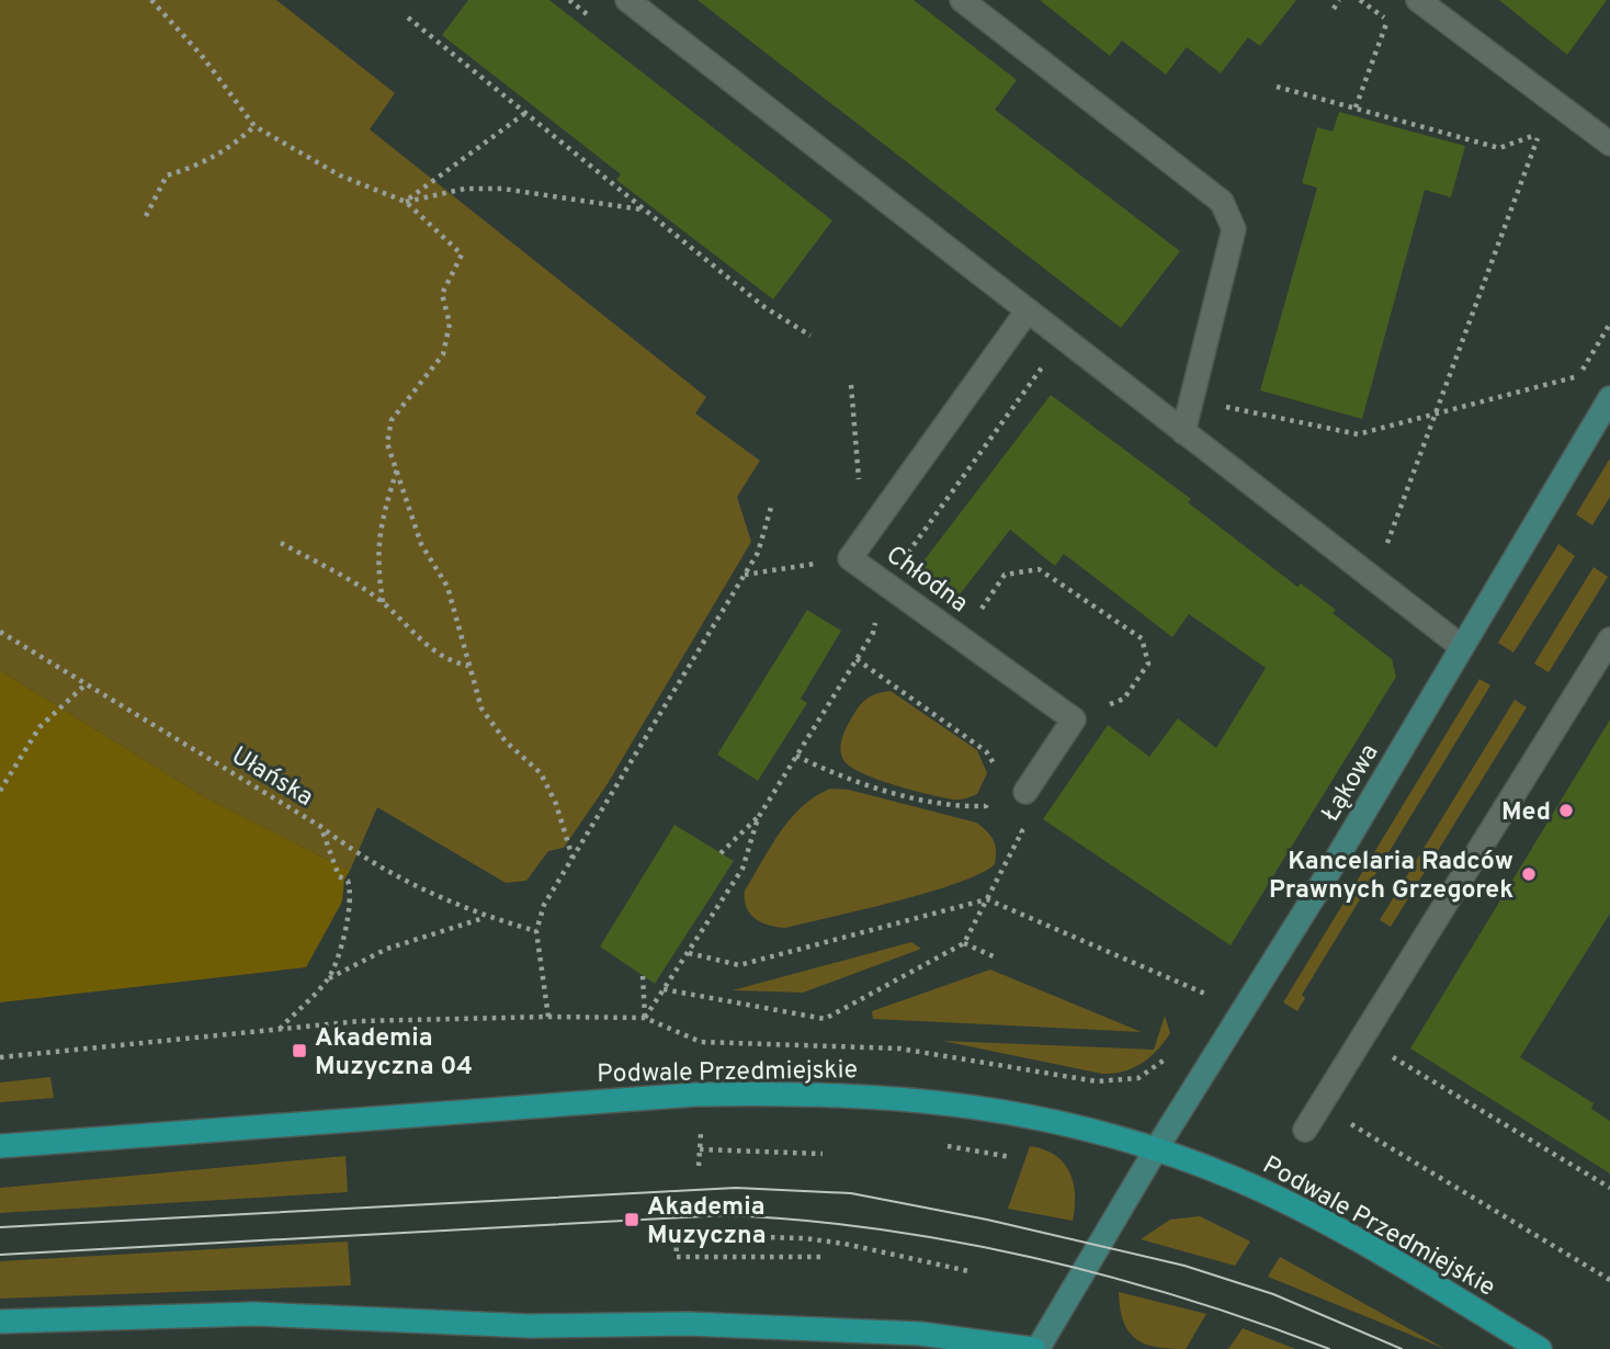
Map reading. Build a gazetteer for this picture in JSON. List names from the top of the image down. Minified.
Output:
{"streets":{"main road":["Podwale Przedmiejskie"],"street":["Chłodna","Łąkowa"],"path":["Ułańska"]},"crossings":[["Łąkowa","Podwale Przedmiejskie"]],"places":{"other":["Med","Kancelaria Radców Prawnych Grzegorek"],"transit":["Akademia Muzyczna 04","Akademia Muzyczna"]}}
